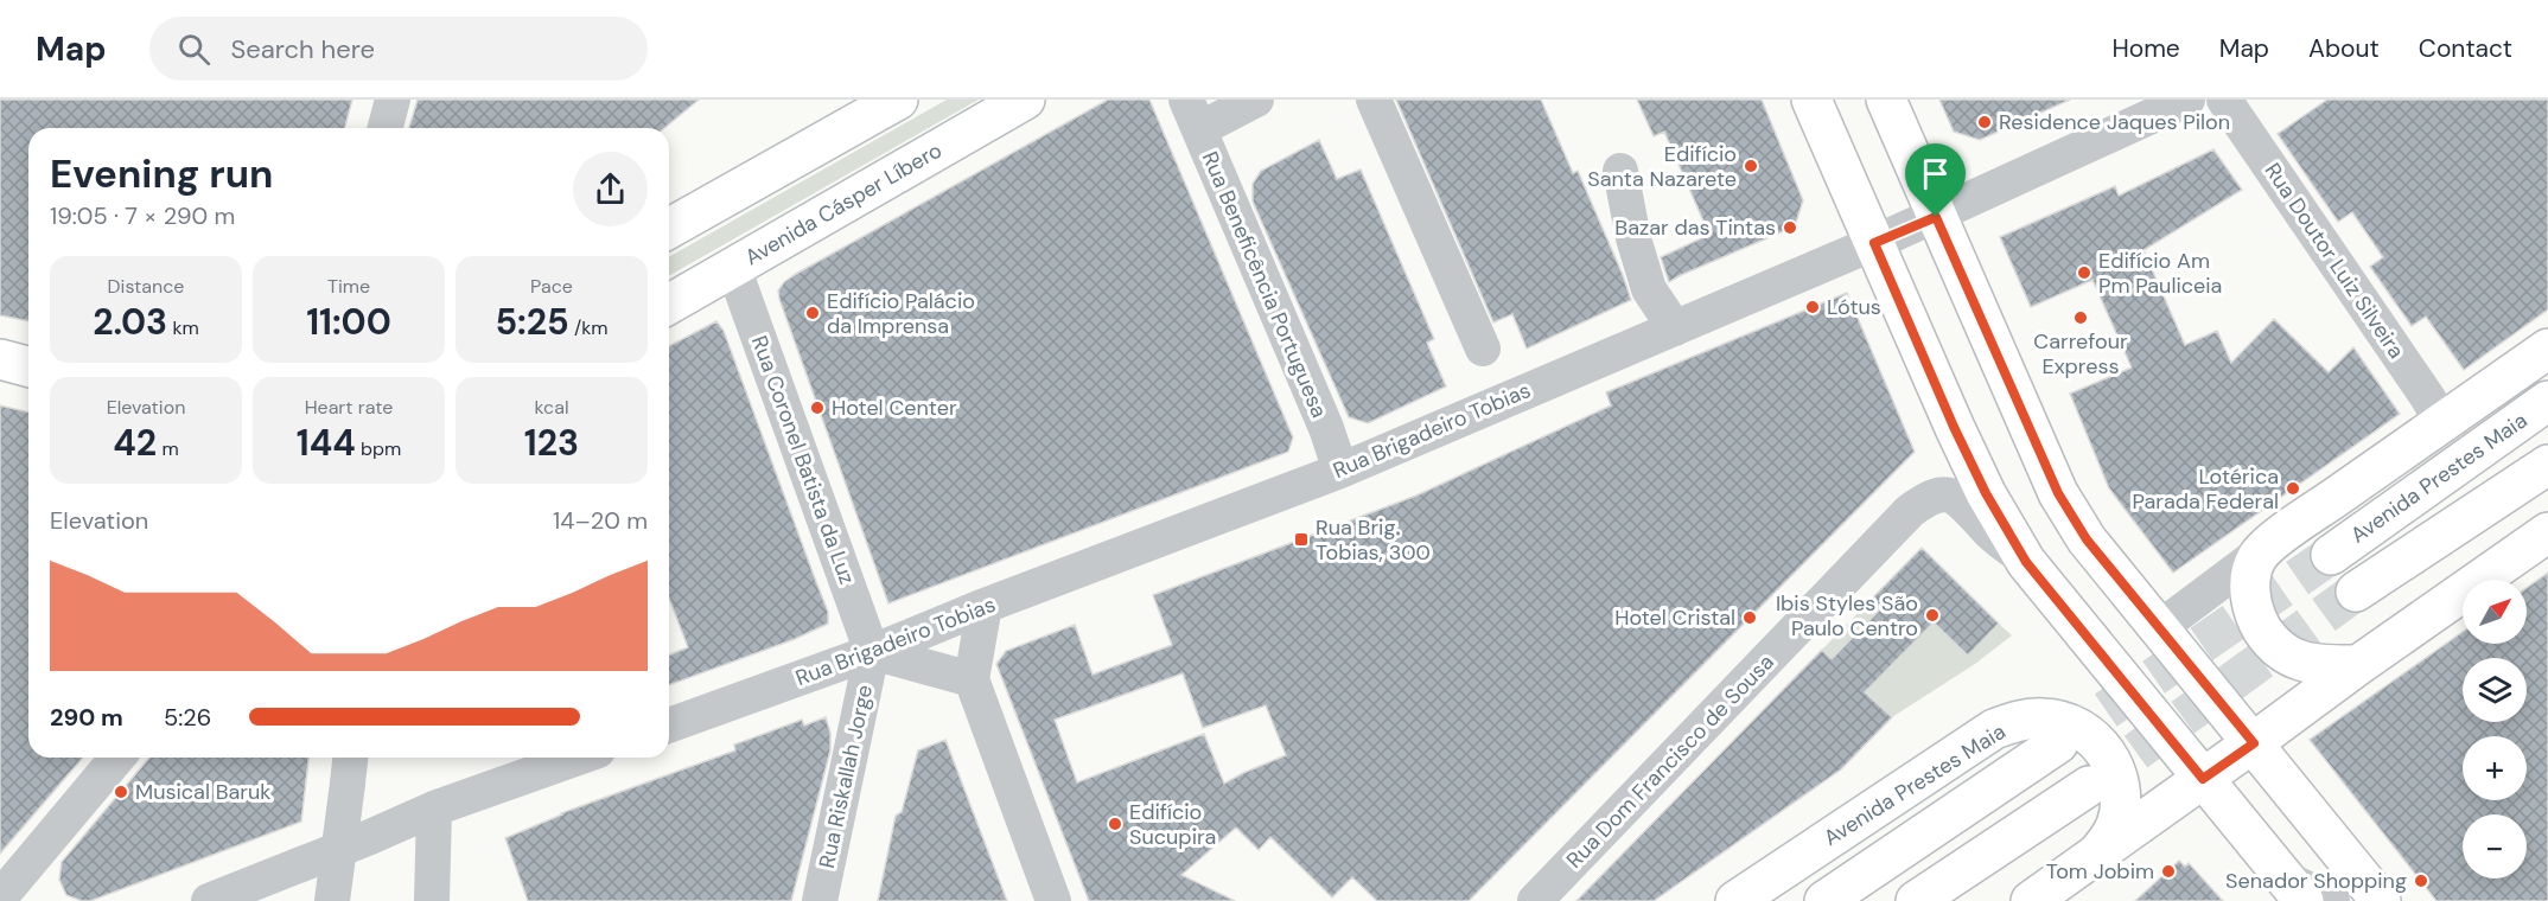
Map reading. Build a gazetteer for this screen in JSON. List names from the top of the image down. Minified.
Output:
{"streets":{"main road":["Avenida Cásper Líbero","Avenida Prestes Maia"],"street":["Rua Doutor Luiz Silveira","Rua Beneficência Portuguesa","Rua Brigadeiro Tobias","Rua Coronel Batista da Luz","Rua Dom Francisco de Sousa","Rua Riskallah Jorge"]},"crossings":[["Avenida Cásper Líbero","Rua Coronel Batista da Luz"],["Rua Beneficência Portuguesa","Rua Brigadeiro Tobias"],["Rua Brigadeiro Tobias","Rua Coronel Batista da Luz"],["Rua Brigadeiro Tobias","Rua Riskallah Jorge"],["Rua Coronel Batista da Luz","Rua Riskallah Jorge"]],"places":{"other":["Residence Jaques Pilon","Edifício Santa Nazarete","Bazar das Tintas","Edifício Am Pm Pauliceia","Lótus","Edifício Palácio da Imprensa","Carrefour Express","Hotel Center","Lotérica Parada Federal","Ibis Styles São Paulo Centro","Hotel Cristal","Musical Baruk","Edifício Sucupira","Tom Jobim","Senador Shopping"],"transit":["Rua Brig. Tobias, 300"]},"north":"top right","page":{"header":"Map","search":"Search here","nav":["Home","Map","About","Contact"],"heading":["Evening run","19:05 · 7 × 290 m"],"stats":[["Distance","2.03 km"],["Time","11:00"],["Pace","5:25 /km"],["Elevation","42 m"],["Heart rate","144 bpm"],["kcal","123"]],"chart":["Elevation","14–20 m"],"map_buttons":["+","−"],"list":[{"name":"290 m","note":"5:26"}]}}
